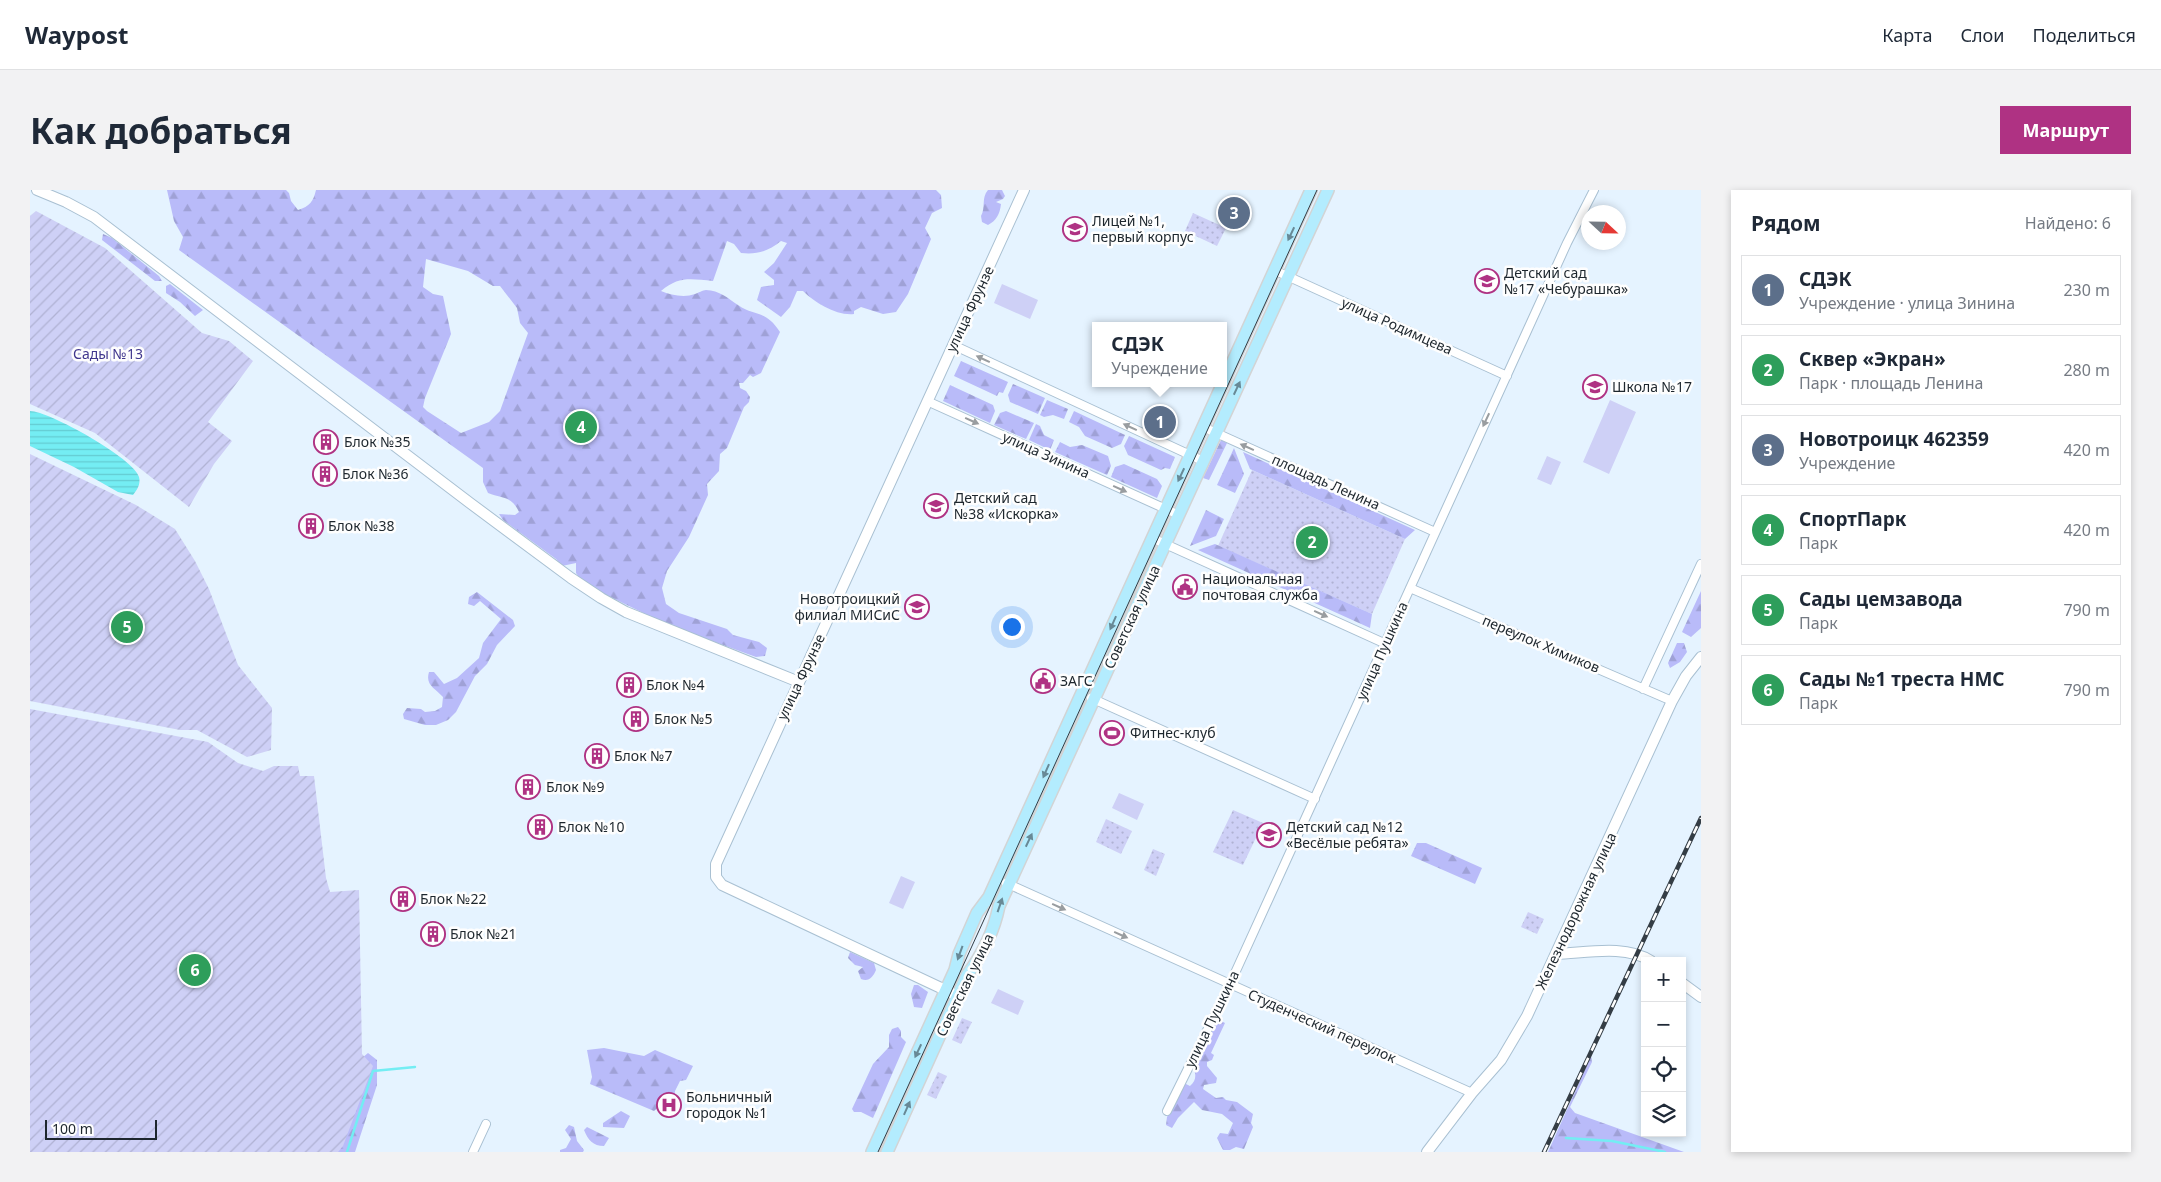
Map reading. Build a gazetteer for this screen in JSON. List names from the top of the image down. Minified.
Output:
{"streets":{"main road":["Советская улица"],"street":["улица Фрунзе","улица Родимцева","улица Зинина","площадь Ленина","переулок Химиков","улица Пушкина","Железнодорожная улица","Студенческий переулок"]},"crossings":[["улица Фрунзе","улица Зинина"],["улица Фрунзе","Советская улица"],["улица Родимцева","Советская улица"],["улица Родимцева","улица Пушкина"],["улица Зинина","Советская улица"],["площадь Ленина","Советская улица"],["площадь Ленина","улица Пушкина"],["Советская улица","Студенческий переулок"],["переулок Химиков","улица Пушкина"],["переулок Химиков","Железнодорожная улица"],["улица Пушкина","Студенческий переулок"],["Железнодорожная улица","Студенческий переулок"]],"one_way":["площадь Ленина","Студенческий переулок"],"parks":["Сады №13"],"places":{"school or university":["Лицей №1, первый корпус","Детский сад №17 «Чебурашка»","Школа №17","Детский сад №38 «Искорка»","Новотроицкий филиал МИСиС","Детский сад №12 «Весёлые ребята»"],"building":["Блок №35","Блок №36","Блок №38","Блок №4","Блок №5","Блок №7","Блок №9","Блок №10","Блок №22","Блок №21"],"public building":["Национальная почтовая служба","ЗАГС"],"sports":["Фитнес-клуб"],"hospital":["Больничный городок №1"]},"scale_bar":"100 m","north":"right","page":{"header":"Waypost","nav":["Карта","Слои","Поделиться"],"buttons":"Маршрут","title":"Как добраться","heading":["Рядом","Найдено: 6"],"pins":["3","1","4","2","5","6"],"list":[{"mark":"1","name":"СДЭК","note":"Учреждение · улица Зинина","value":"230 m"},{"mark":"2","name":"Сквер «Экран»","note":"Парк · площадь Ленина","value":"280 m"},{"mark":"3","name":"Новотроицк 462359","note":"Учреждение","value":"420 m"},{"mark":"4","name":"СпортПарк","note":"Парк","value":"420 m"},{"mark":"5","name":"Сады цемзавода","note":"Парк","value":"790 m"},{"mark":"6","name":"Сады №1 треста НМС","note":"Парк","value":"790 m"}],"popup":["СДЭК","Учреждение"],"map_buttons":["+","−"],"scale":"100 m"}}
